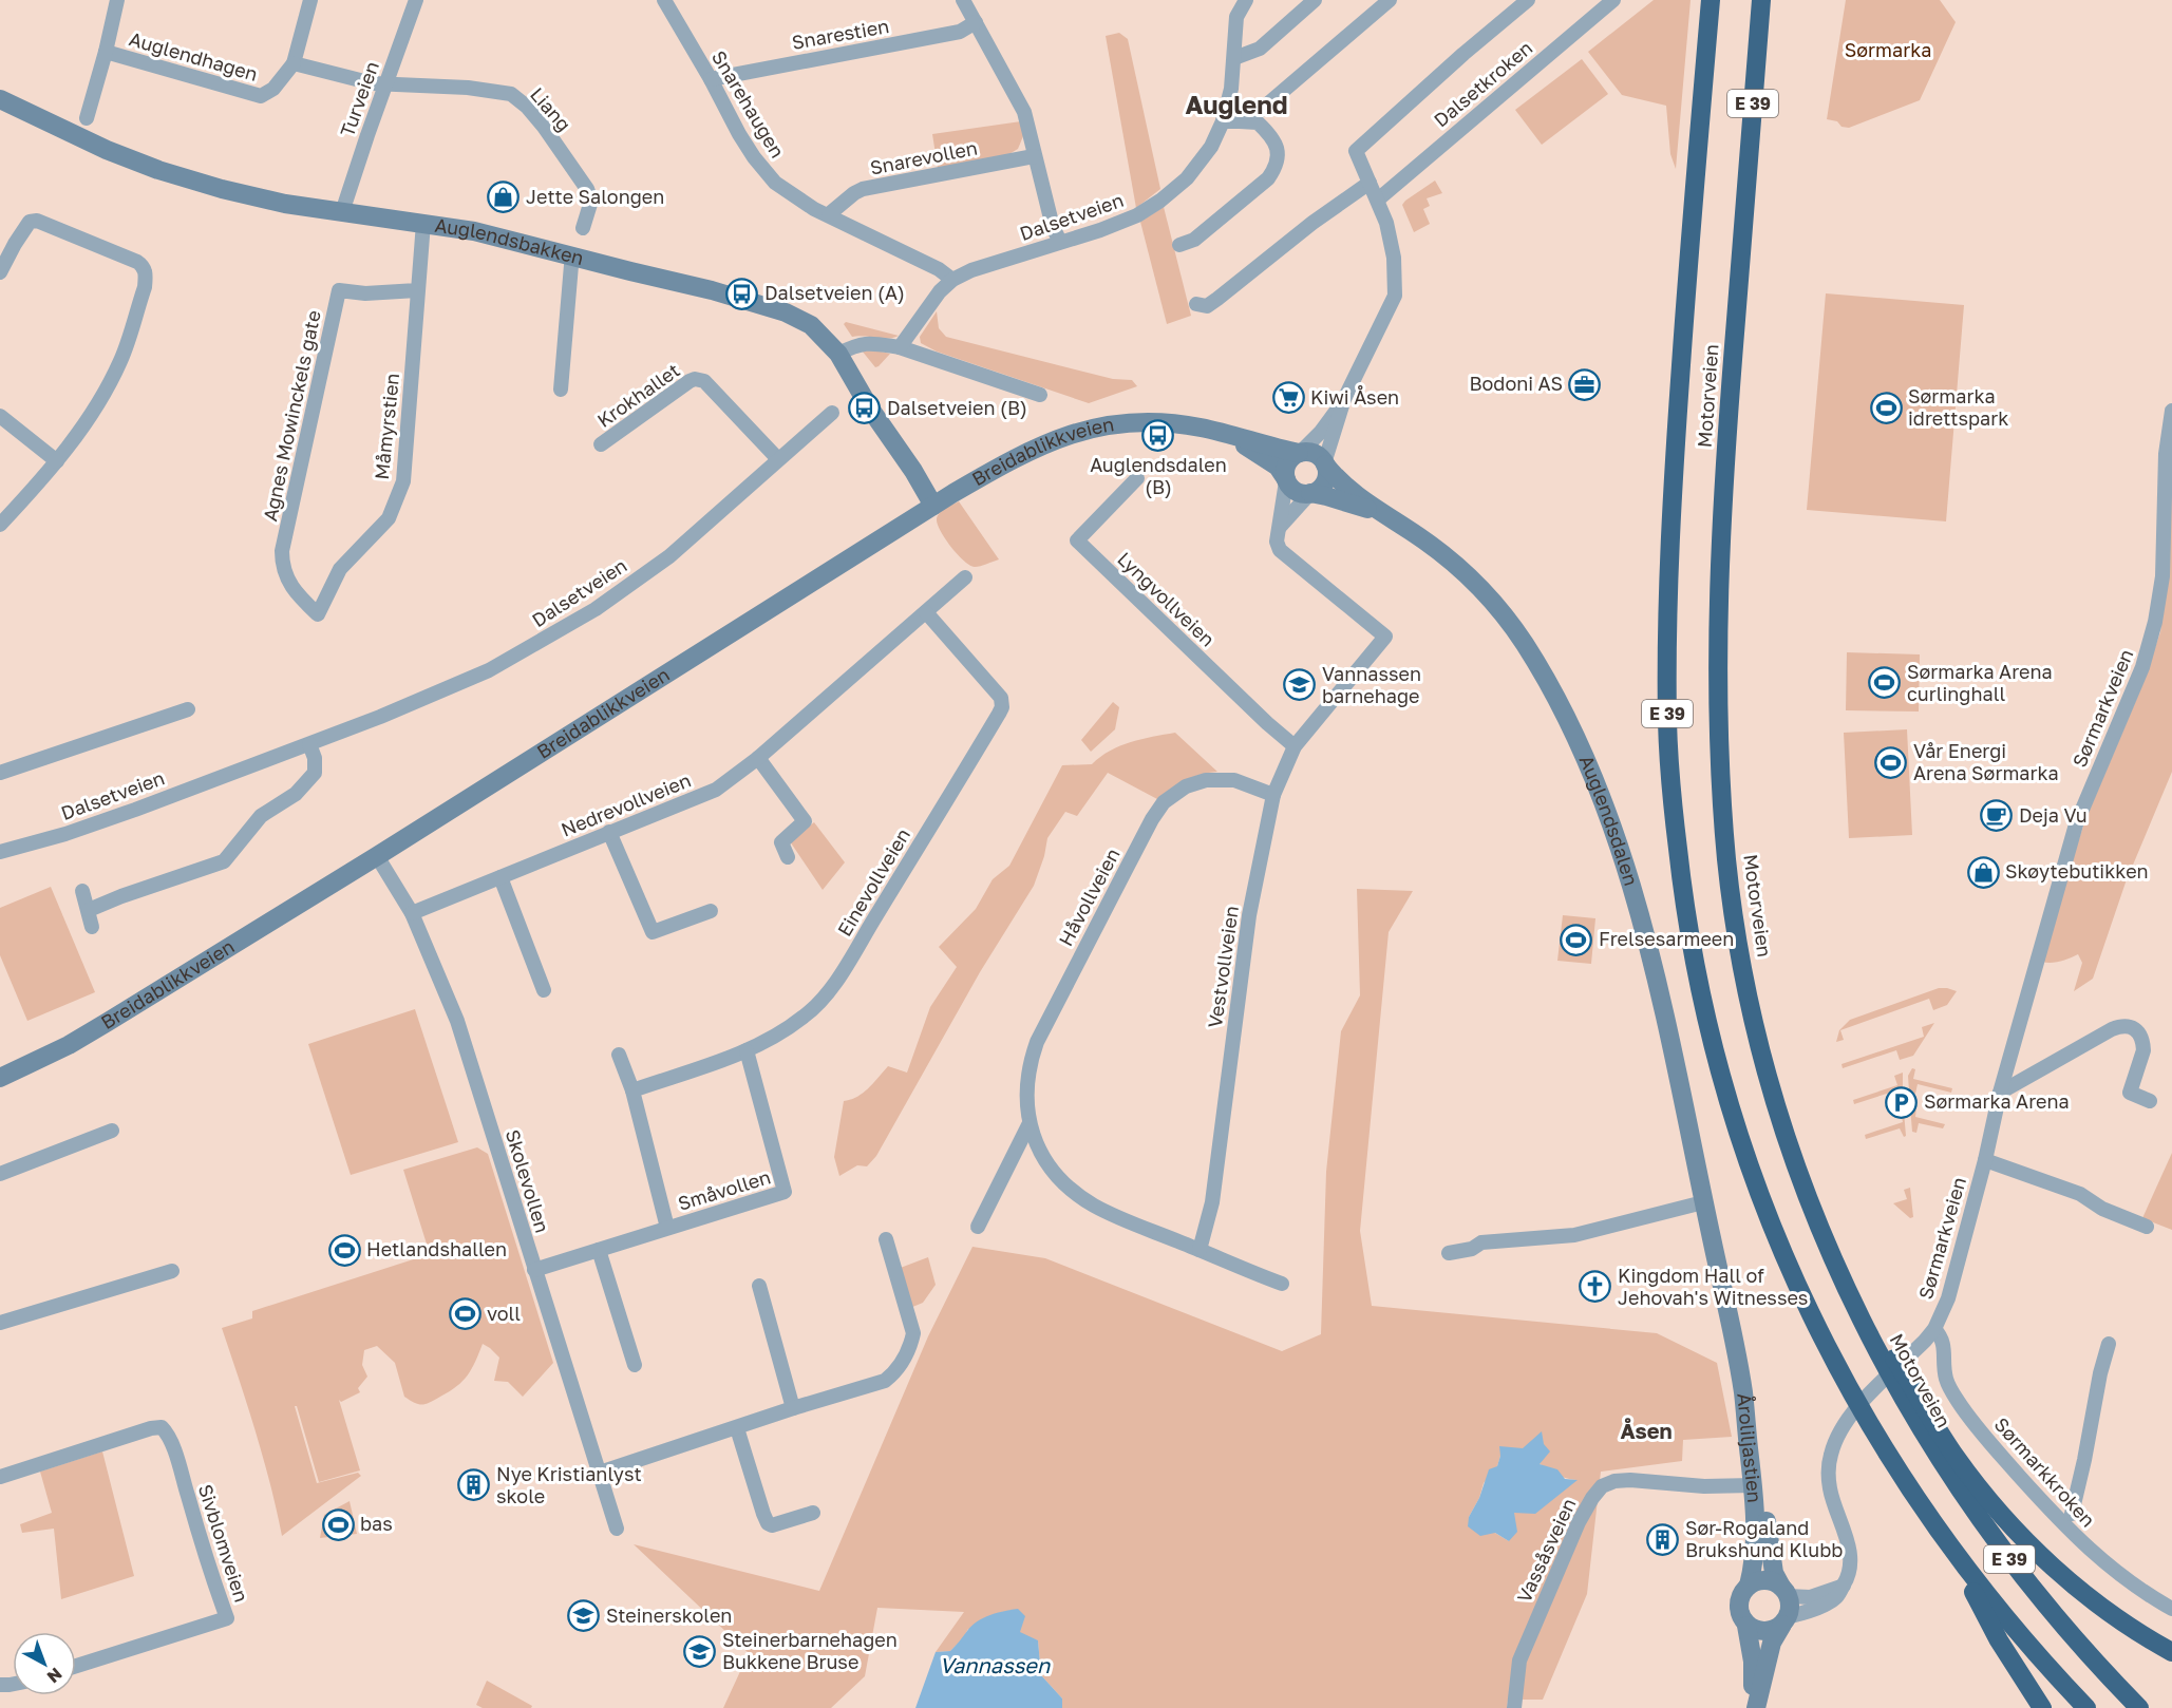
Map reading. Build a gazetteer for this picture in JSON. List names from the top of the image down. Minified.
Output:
{"streets":{"highway":["E 39","Motorveien"],"main road":["Auglendsbakken","Breidablikkveien","Auglendsdalen","Åroliljastien"],"street":["Snarestien","Auglendhagen","Dalsetkroken","Turveien","Snarehaugen","Liang","Snarevollen","Dalsetveien","Krokhallet","Agnes Mowinckels gate","Måmyrstien","Lyngvollveien","Sørmarkveien","Nedrevollveien","Einevollveien","Håvollveien","Vestvollveien","Skolevollen","Småvollen","Sørmarkkroken","Sivblomveien","Vassåsveien"]},"crossings":[["Snarestien","Snarehaugen"],["Turveien","Liang"],["Turveien","Auglendsbakken"],["E 39","Motorveien"],["Snarehaugen","Snarevollen"],["Snarehaugen","Dalsetveien"],["Dalsetveien","Krokhallet"],["Auglendsbakken","Måmyrstien"],["Auglendsbakken","Breidablikkveien"],["Agnes Mowinckels gate","Måmyrstien"],["Breidablikkveien","Auglendsdalen"],["Breidablikkveien","Skolevollen"],["Lyngvollveien","Vestvollveien"],["Sørmarkveien","Sørmarkkroken"],["Nedrevollveien","Einevollveien"],["Nedrevollveien","Skolevollen"],["Auglendsdalen","Åroliljastien"],["Einevollveien","Småvollen"],["Håvollveien","Vestvollveien"],["Skolevollen","Småvollen"],["Åroliljastien","Vassåsveien"]],"districts":["Auglend","Åsen"],"water":["Vannassen"],"parks":["Sørmarka"],"places":{"shop":["Jette Salongen","Skøytebutikken"],"bus stop":["Dalsetveien (A)","Dalsetveien (B)","Auglendsdalen (B)"],"office":["Bodoni AS"],"supermarket":["Kiwi Åsen"],"sports":["Sørmarka idrettspark","Sørmarka Arena curlinghall","Vår Energi Arena Sørmarka","Frelsesarmeen","Hetlandshallen","voll","bas"],"school or university":["Vannassen barnehage","Steinerskolen","Steinerbarnehagen Bukkene Bruse"],"cafe":["Deja Vu"],"parking":["Sørmarka Arena"],"church":["Kingdom Hall of Jehovah's Witnesses"],"building":["Nye Kristianlyst skole","Sør-Rogaland Brukshund Klubb"]},"north":"bottom right"}
